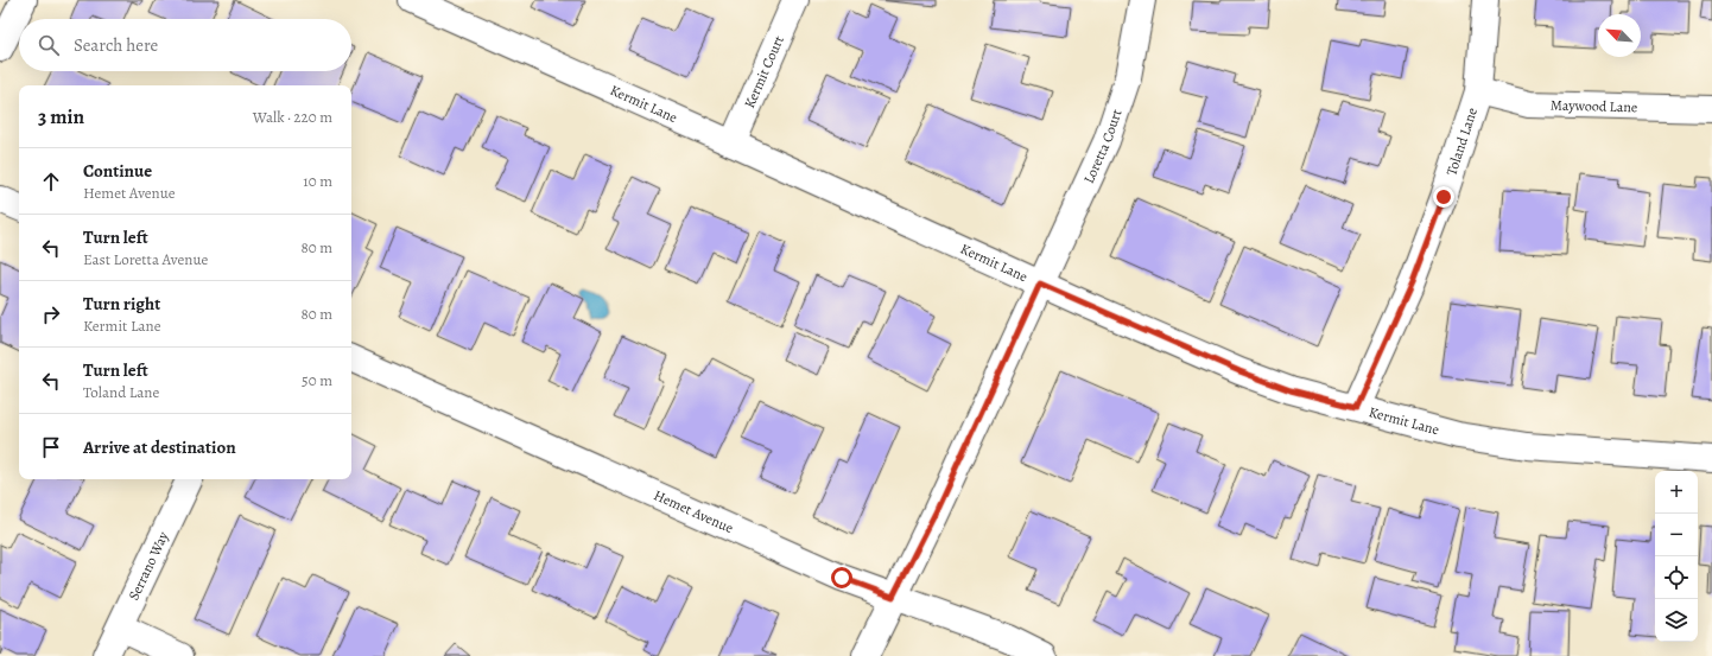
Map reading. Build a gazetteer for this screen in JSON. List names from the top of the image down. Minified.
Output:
{"streets":{"street":["Kermit Court","Kermit Lane","Maywood Lane","Toland Lane","Loretta Court","Hemet Avenue","Serrano Way"]},"crossings":[["Kermit Court","Kermit Lane"],["Kermit Lane","Toland Lane"],["Kermit Lane","Loretta Court"],["Maywood Lane","Toland Lane"],["Loretta Court","Hemet Avenue"]],"north":"top left","page":{"search":"Search here","heading":["3 min","Walk · 220 m"],"list":[["Continue","Hemet Avenue","10 m"],["Turn left","East Loretta Avenue","80 m"],["Turn right","Kermit Lane","80 m"],["Turn left","Toland Lane","50 m"],"Arrive at destination"],"map_buttons":["+","−"]}}
